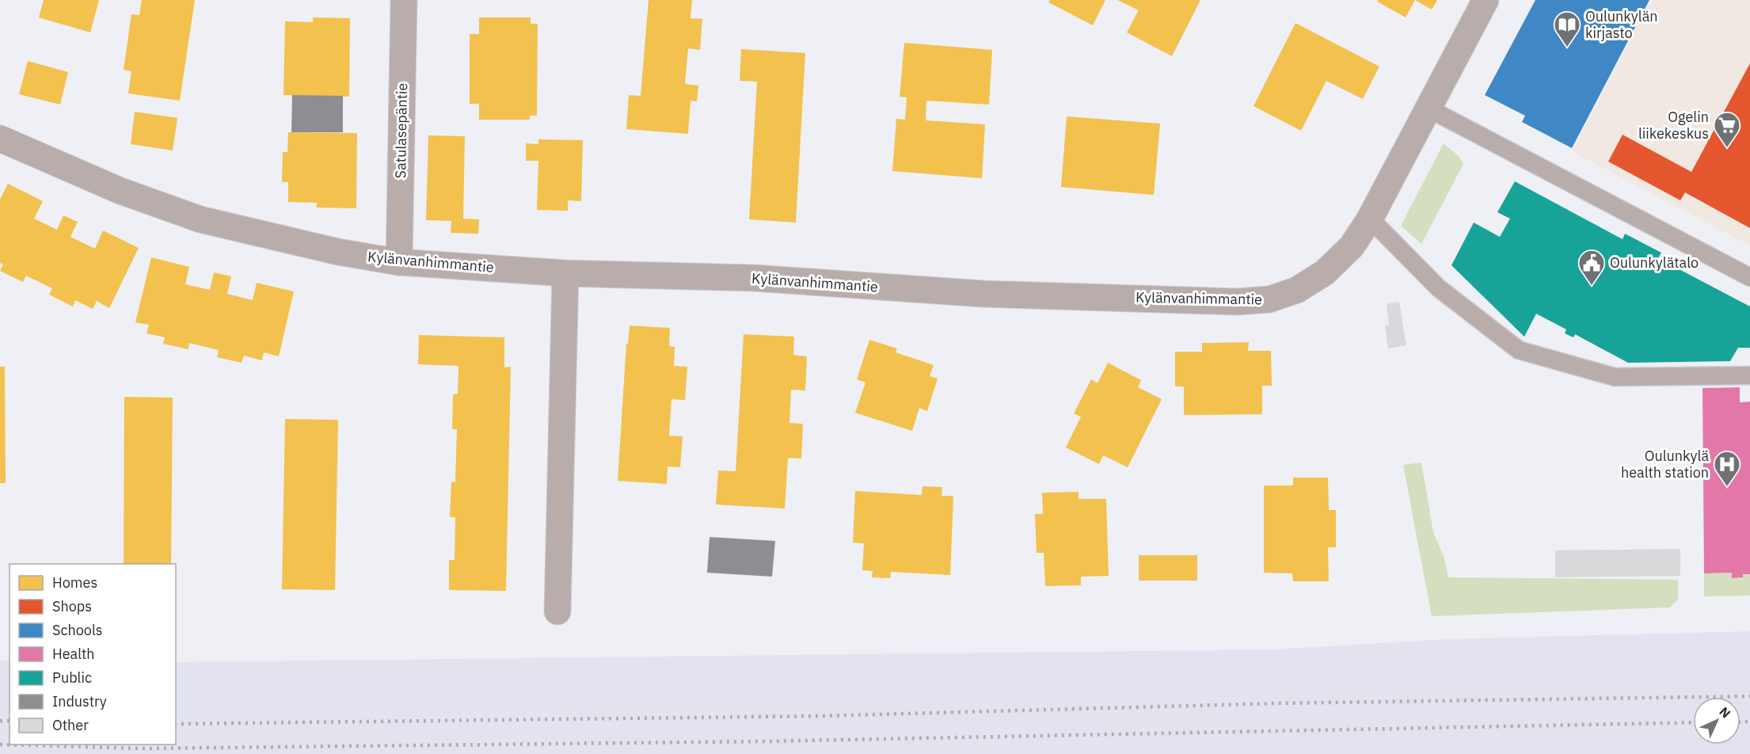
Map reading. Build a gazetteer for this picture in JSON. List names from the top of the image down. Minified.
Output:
{"streets":{"street":["Satulasepäntie","Kylänvanhimmantie"]},"crossings":[["Satulasepäntie","Kylänvanhimmantie"]],"places":{"library":["Oulunkylän kirjasto"],"supermarket":["Ogelin liikekeskus"],"public building":["Oulunkylätalo"],"hospital":["Oulunkylä health station"]},"legend":["Homes","Shops","Schools","Health","Public","Industry","Other"],"north":"top right"}
